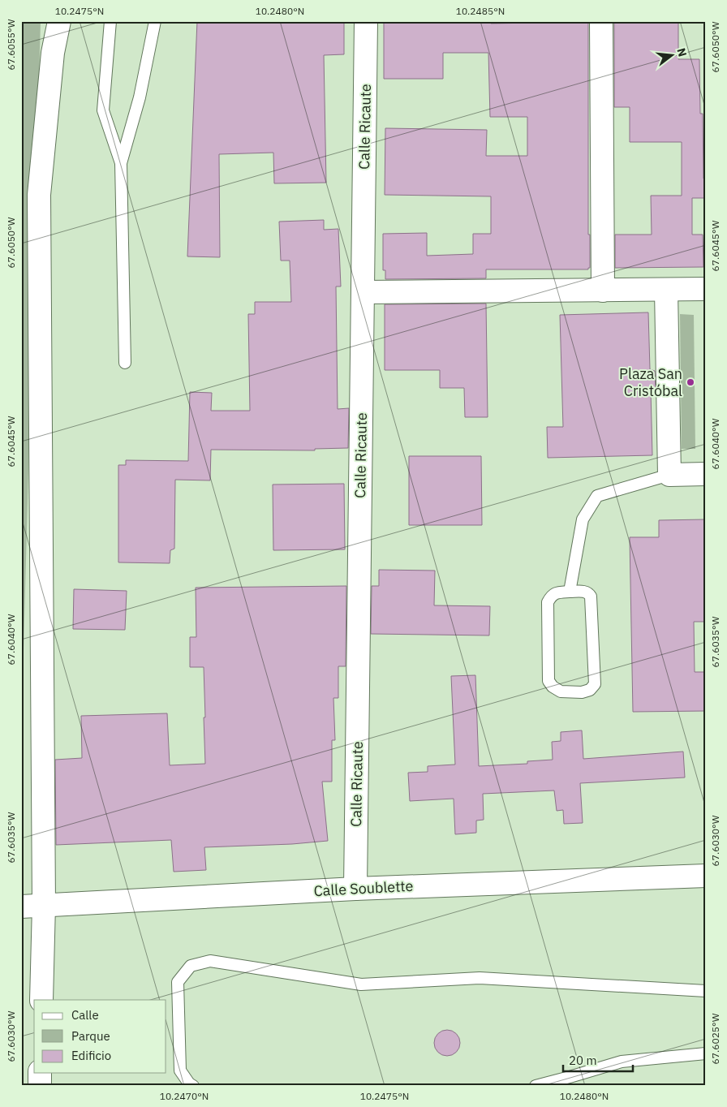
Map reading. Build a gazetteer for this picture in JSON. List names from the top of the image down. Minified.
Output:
{"streets":{"street":["Calle Ricaute","Calle Soublette"]},"crossings":[["Calle Ricaute","Calle Soublette"]],"places":["Plaza San Cristóbal"],"legend":["Calle","Parque","Edificio"],"scale_bar":"20 m","north":"right","coordinates":["10.2475°N","10.2480°N","10.2485°N","67.6055°W","67.6050°W","67.6045°W","67.6040°W","67.6035°W","67.6030°W","67.6025°W","10.2470°N"]}
